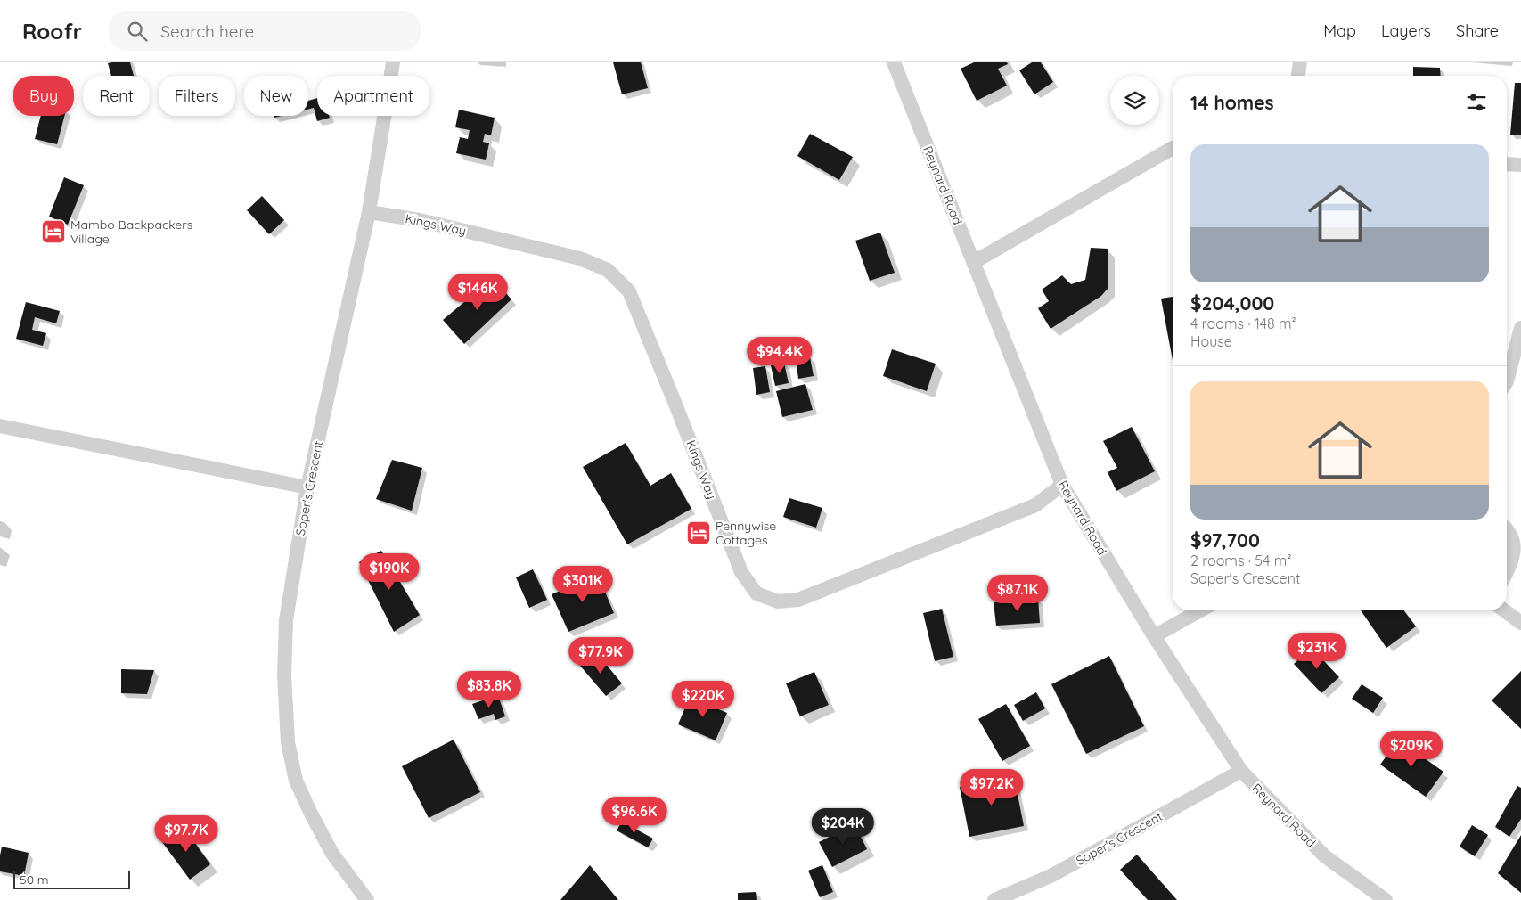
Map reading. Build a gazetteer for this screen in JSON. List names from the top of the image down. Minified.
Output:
{"streets":{"street":["Reynard Road","Kings Way","Soper's Crescent"]},"crossings":[["Reynard Road","Kings Way"],["Reynard Road","Soper's Crescent"],["Kings Way","Soper's Crescent"]],"places":{"hotel":["Mambo Backpackers Village","Pennywise Cottages"]},"scale_bar":"50 m","page":{"header":"Roofr","search":"Search here","nav":["Map","Layers","Share"],"chip":["Buy","Rent","Filters","New","Apartment"],"heading":"14 homes","list":[{"name":"$204,000","note":"4 rooms · 148 m² · House"},{"name":"$97,700","note":"2 rooms · 54 m² · Soper's Crescent"}],"price":["$146K","$94.4K","$190K","$301K","$87.1K","$231K","$77.9K","$83.8K","$220K","$209K","$97.2K","$96.6K","$204K","$97.7K"],"scale":"50 m"}}
